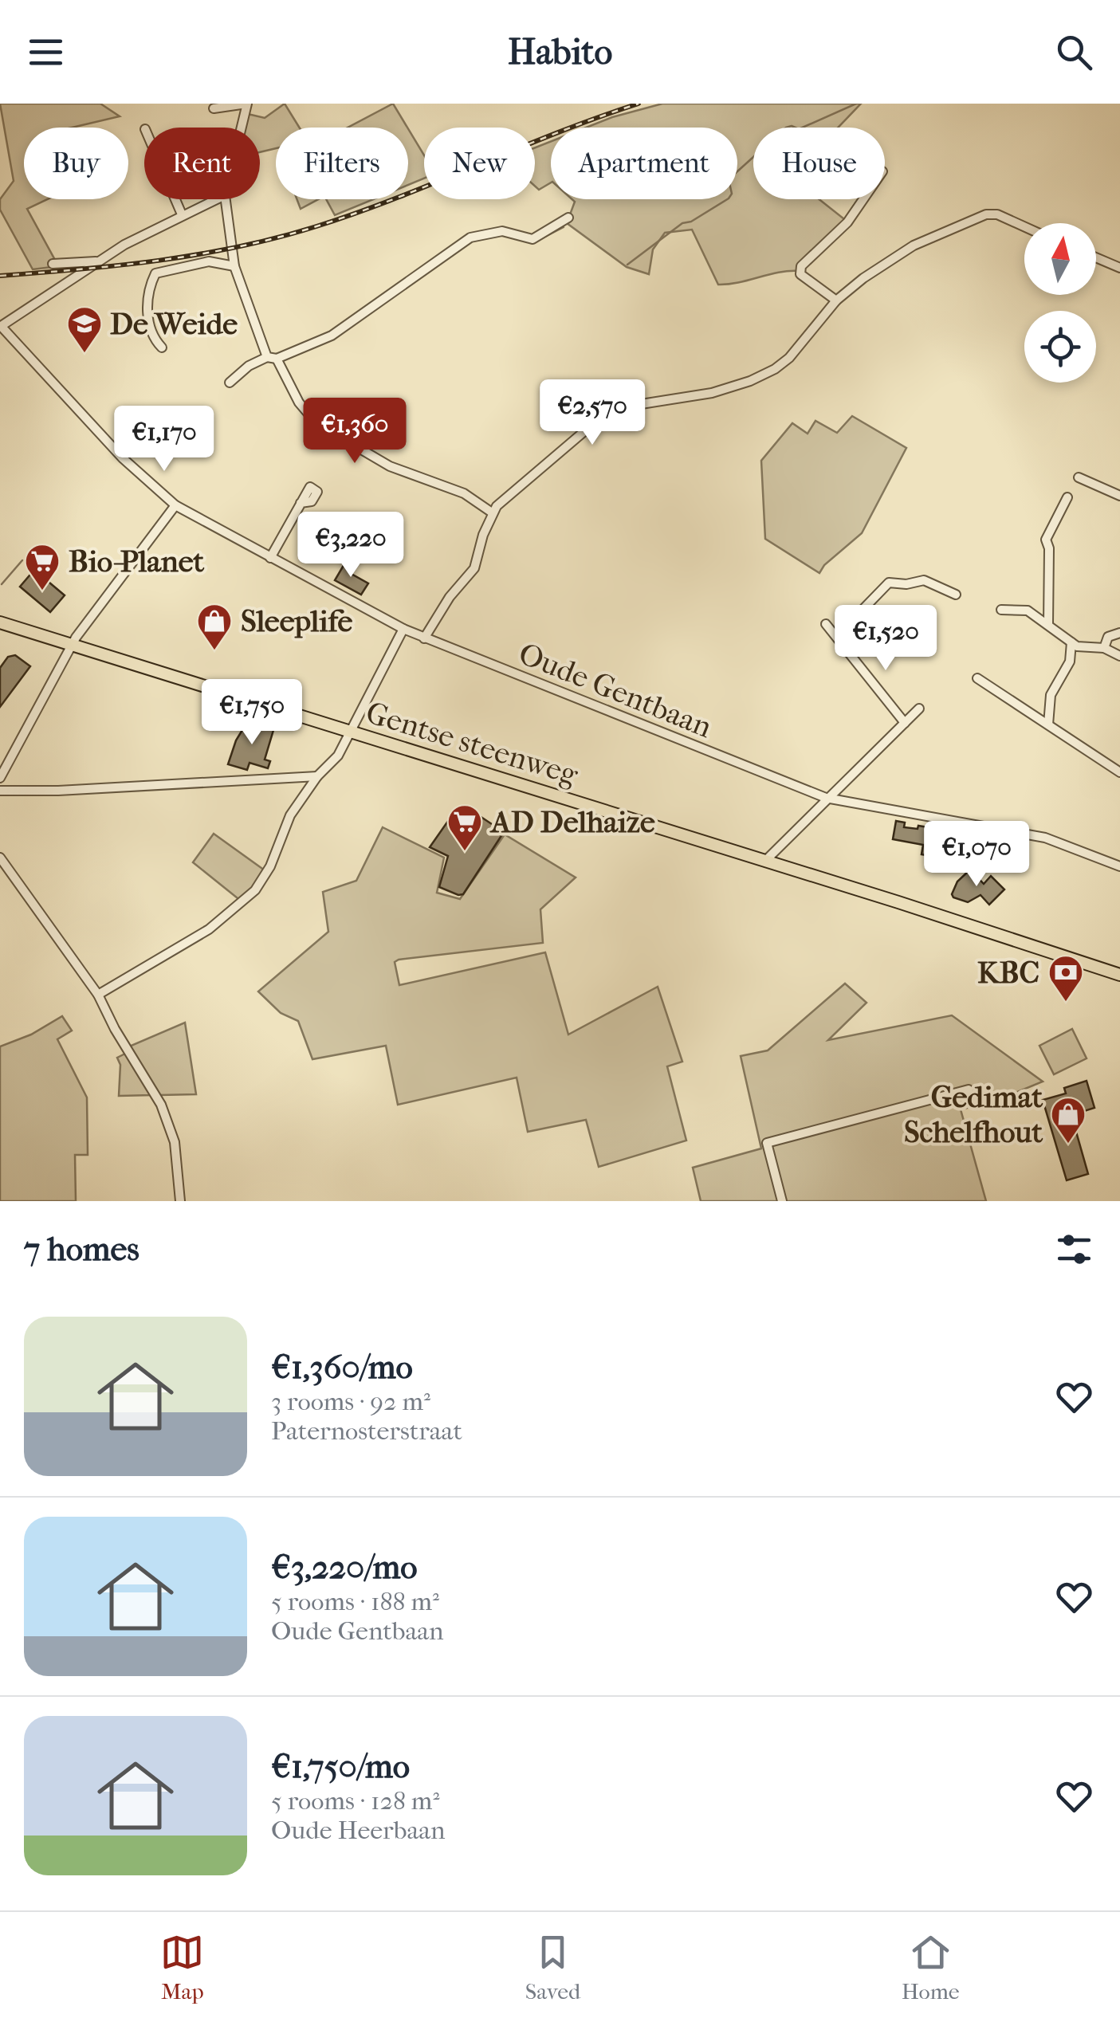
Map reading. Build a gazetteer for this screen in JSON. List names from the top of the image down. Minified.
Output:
{"streets":{"main road":["Gentse steenweg"],"street":["Oude Gentbaan"]},"places":{"school or university":["De Weide"],"supermarket":["Bio-Planet","AD Delhaize"],"shop":["Sleeplife","Gedimat Schelfhout"],"bank":["KBC"]},"north":"top","page":{"header":"Habito","chip":["Buy","Rent","Filters","New","Apartment","House"],"price":["€2,570","€1,360","€1,170","€3,220","€1,520","€1,750","€1,070"],"heading":"7 homes","list":[{"name":"€1,360/mo","note":"3 rooms · 92 m² · Paternosterstraat"},{"name":"€3,220/mo","note":"5 rooms · 188 m² · Oude Gentbaan"},{"name":"€1,750/mo","note":"5 rooms · 128 m² · Oude Heerbaan"}],"tabs":["Map","Saved","Home"]}}
